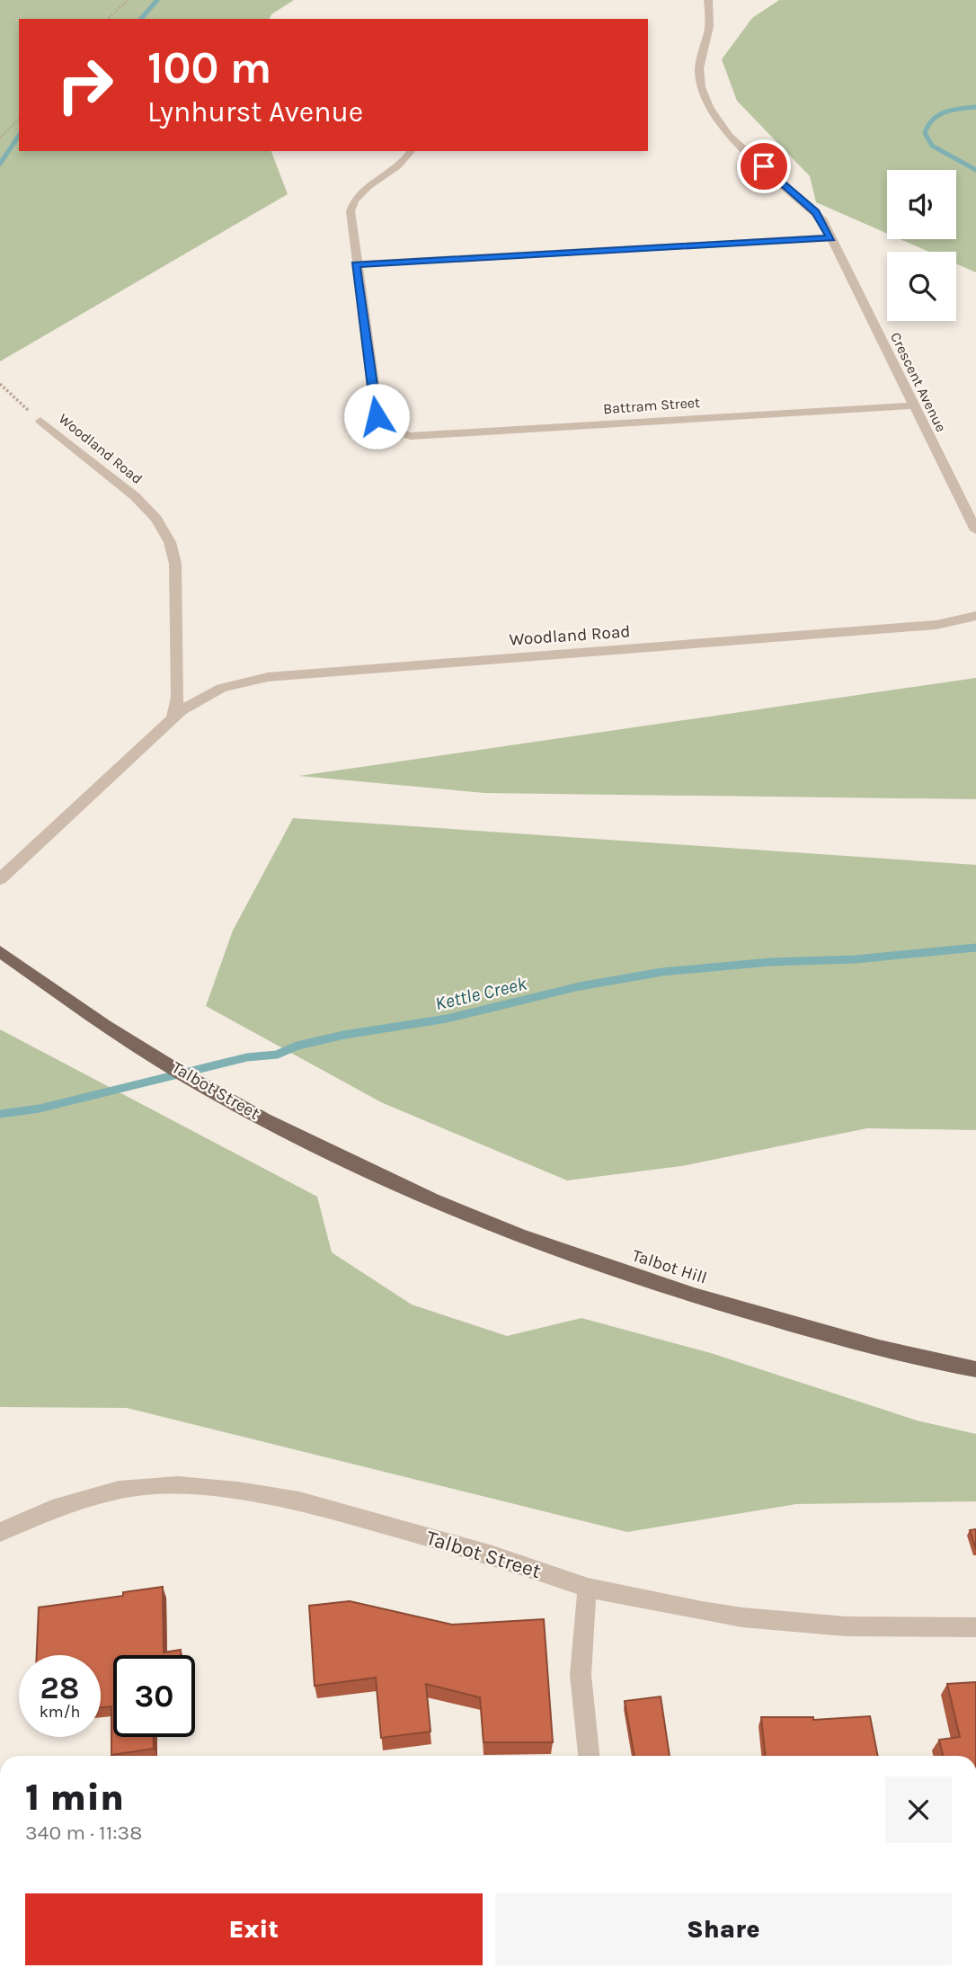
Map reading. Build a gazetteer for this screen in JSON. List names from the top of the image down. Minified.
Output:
{"streets":{"main road":["Talbot Street","Talbot Hill"],"street":["Crescent Avenue","Battram Street","Woodland Road"]},"crossings":[["Crescent Avenue","Battram Street"],["Talbot Street","Talbot Hill"]],"water":["Kettle Creek"],"page":{"turn":["100 m","Lynhurst Avenue"],"speed":"28 km/h","limit":"30","heading":["1 min","340 m · 11:38"],"buttons":["Exit","Share"]}}
